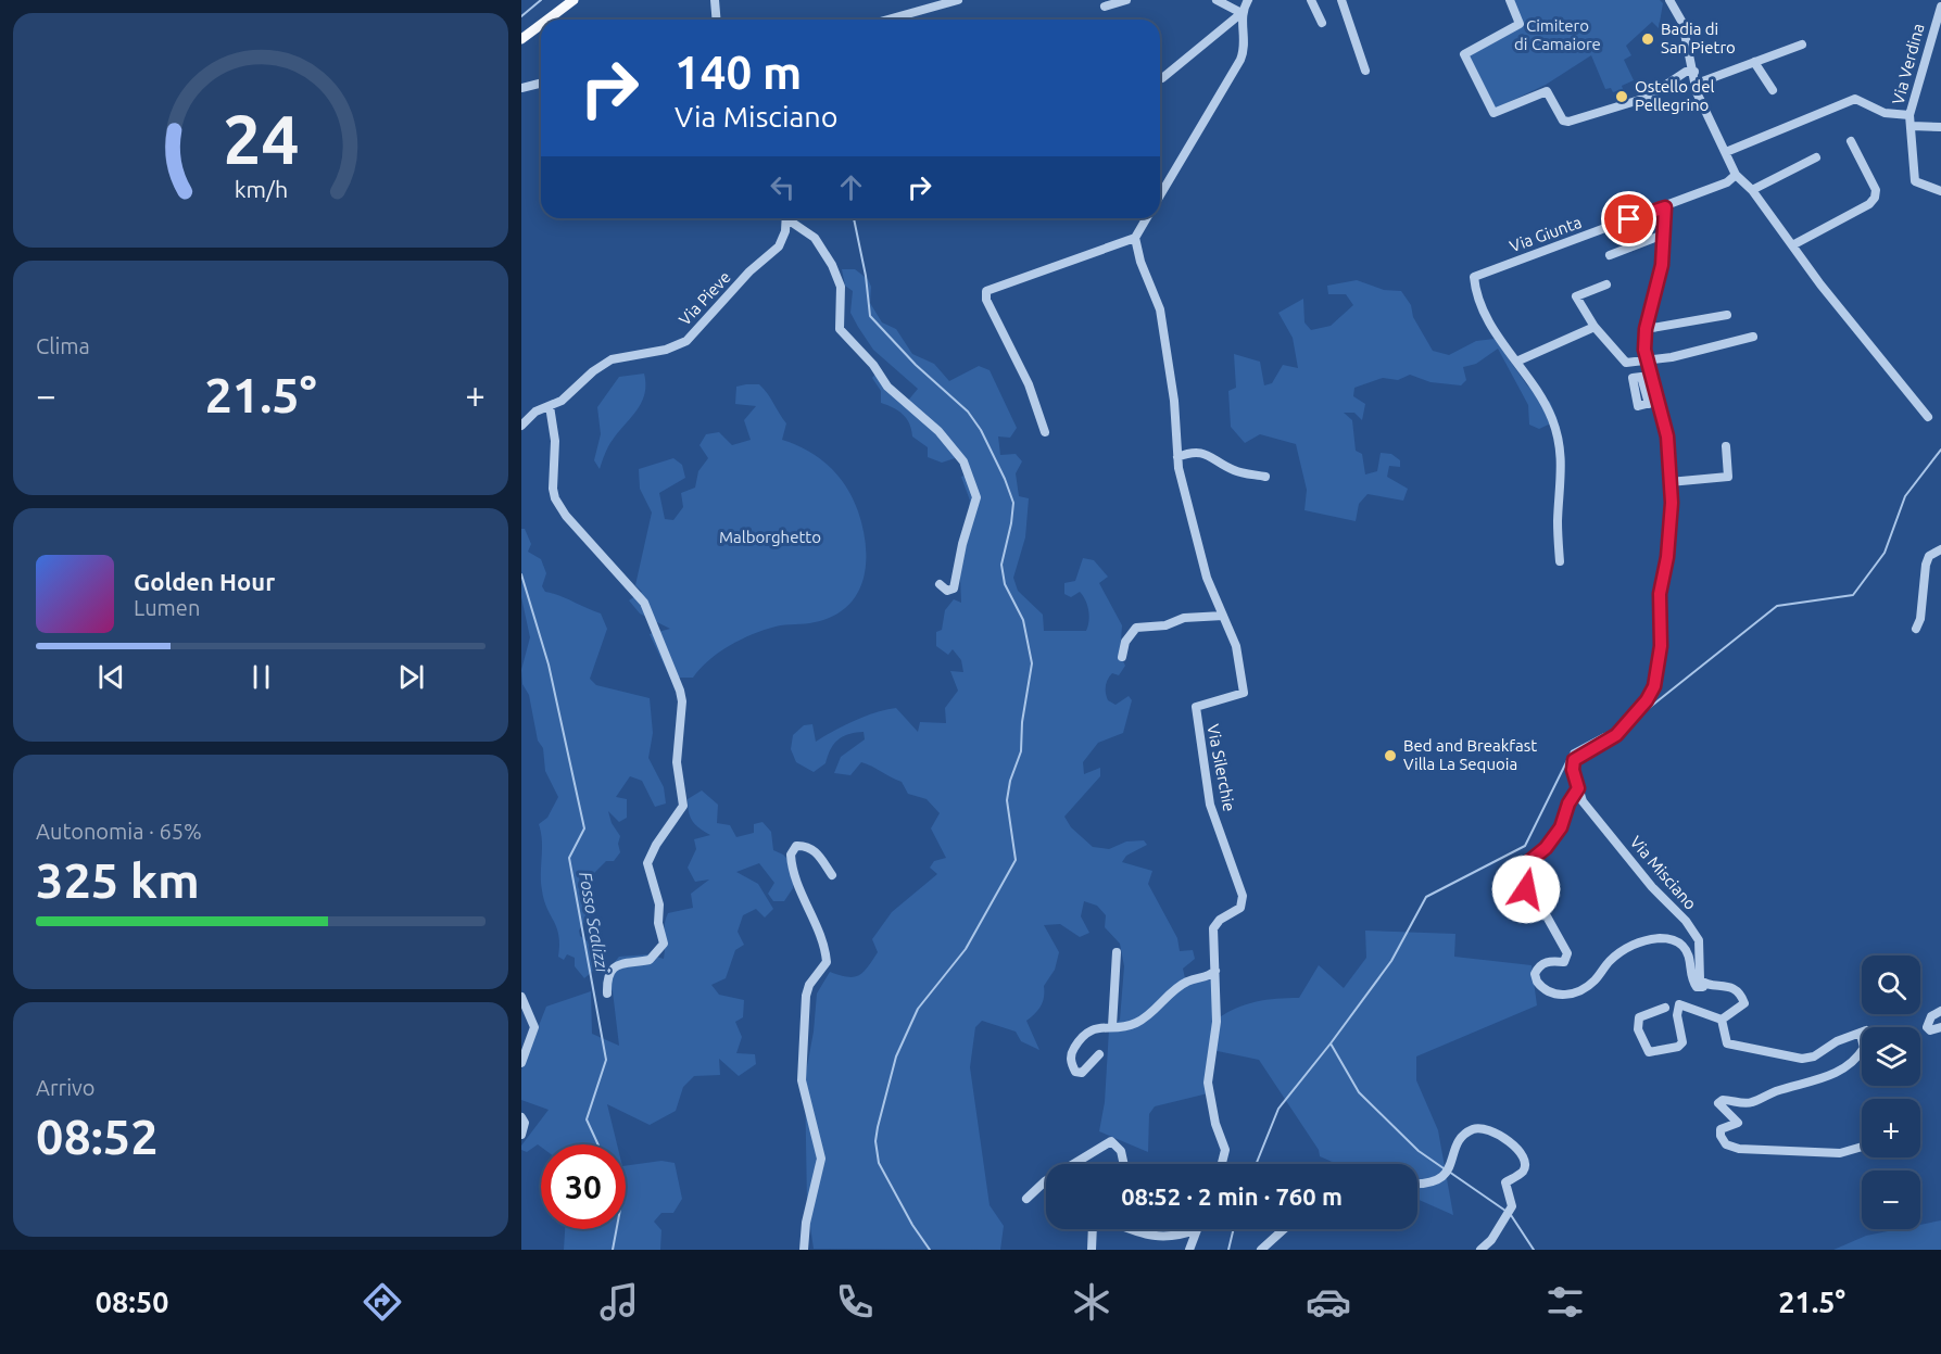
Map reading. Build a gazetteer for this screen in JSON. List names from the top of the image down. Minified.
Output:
{"streets":{"street":["Via Verdina","Via Giunta","Via Pieve","Via Silerchie","Via Misciano"]},"crossings":[["Via Giunta","Via Misciano"]],"water":["Fosso Scalizzi"],"parks":["Cimitero di Camaiore","Malborghetto"],"places":["Badia di San Pietro","Ostello del Pellegrino","Bed and Breakfast Villa La Sequoia"],"page":{"turn":["140 m","Via Misciano"],"tile":["Clima",["Autonomia · 65%","325 km"],["Arrivo","08:52"]],"heat":["−","21.5°","+"],"song":["Golden Hour","Lumen"],"map_buttons":["+","−"],"limit":"30","trip":"08:52 · 2 min · 760 m","tabs":["08:50","21.5°"],"gauge":["24","km/h"]}}
